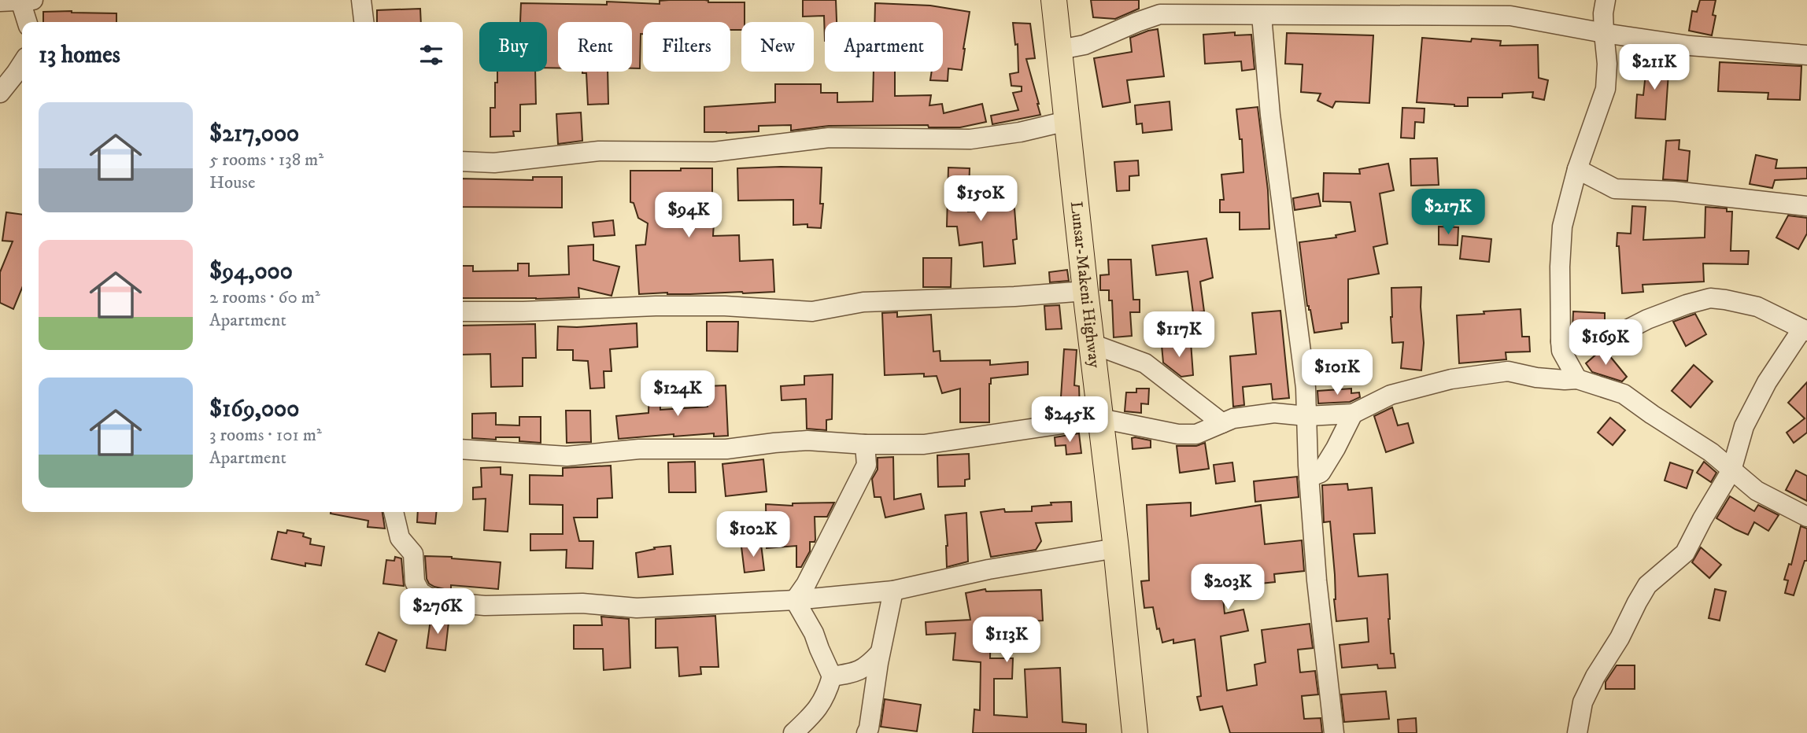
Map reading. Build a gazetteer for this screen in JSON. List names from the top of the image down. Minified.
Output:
{"streets":{"main road":["Lunsar-Makeni Highway"]},"page":{"chip":["Buy","Rent","Filters","New","Apartment"],"heading":"13 homes","price":["$211K","$150K","$217K","$94K","$117K","$169K","$101K","$124K","$245K","$102K","$203K","$276K","$113K"],"list":[{"name":"$217,000","note":"5 rooms · 138 m² · House"},{"name":"$94,000","note":"2 rooms · 60 m² · Apartment"},{"name":"$169,000","note":"3 rooms · 101 m² · Apartment"}]}}
